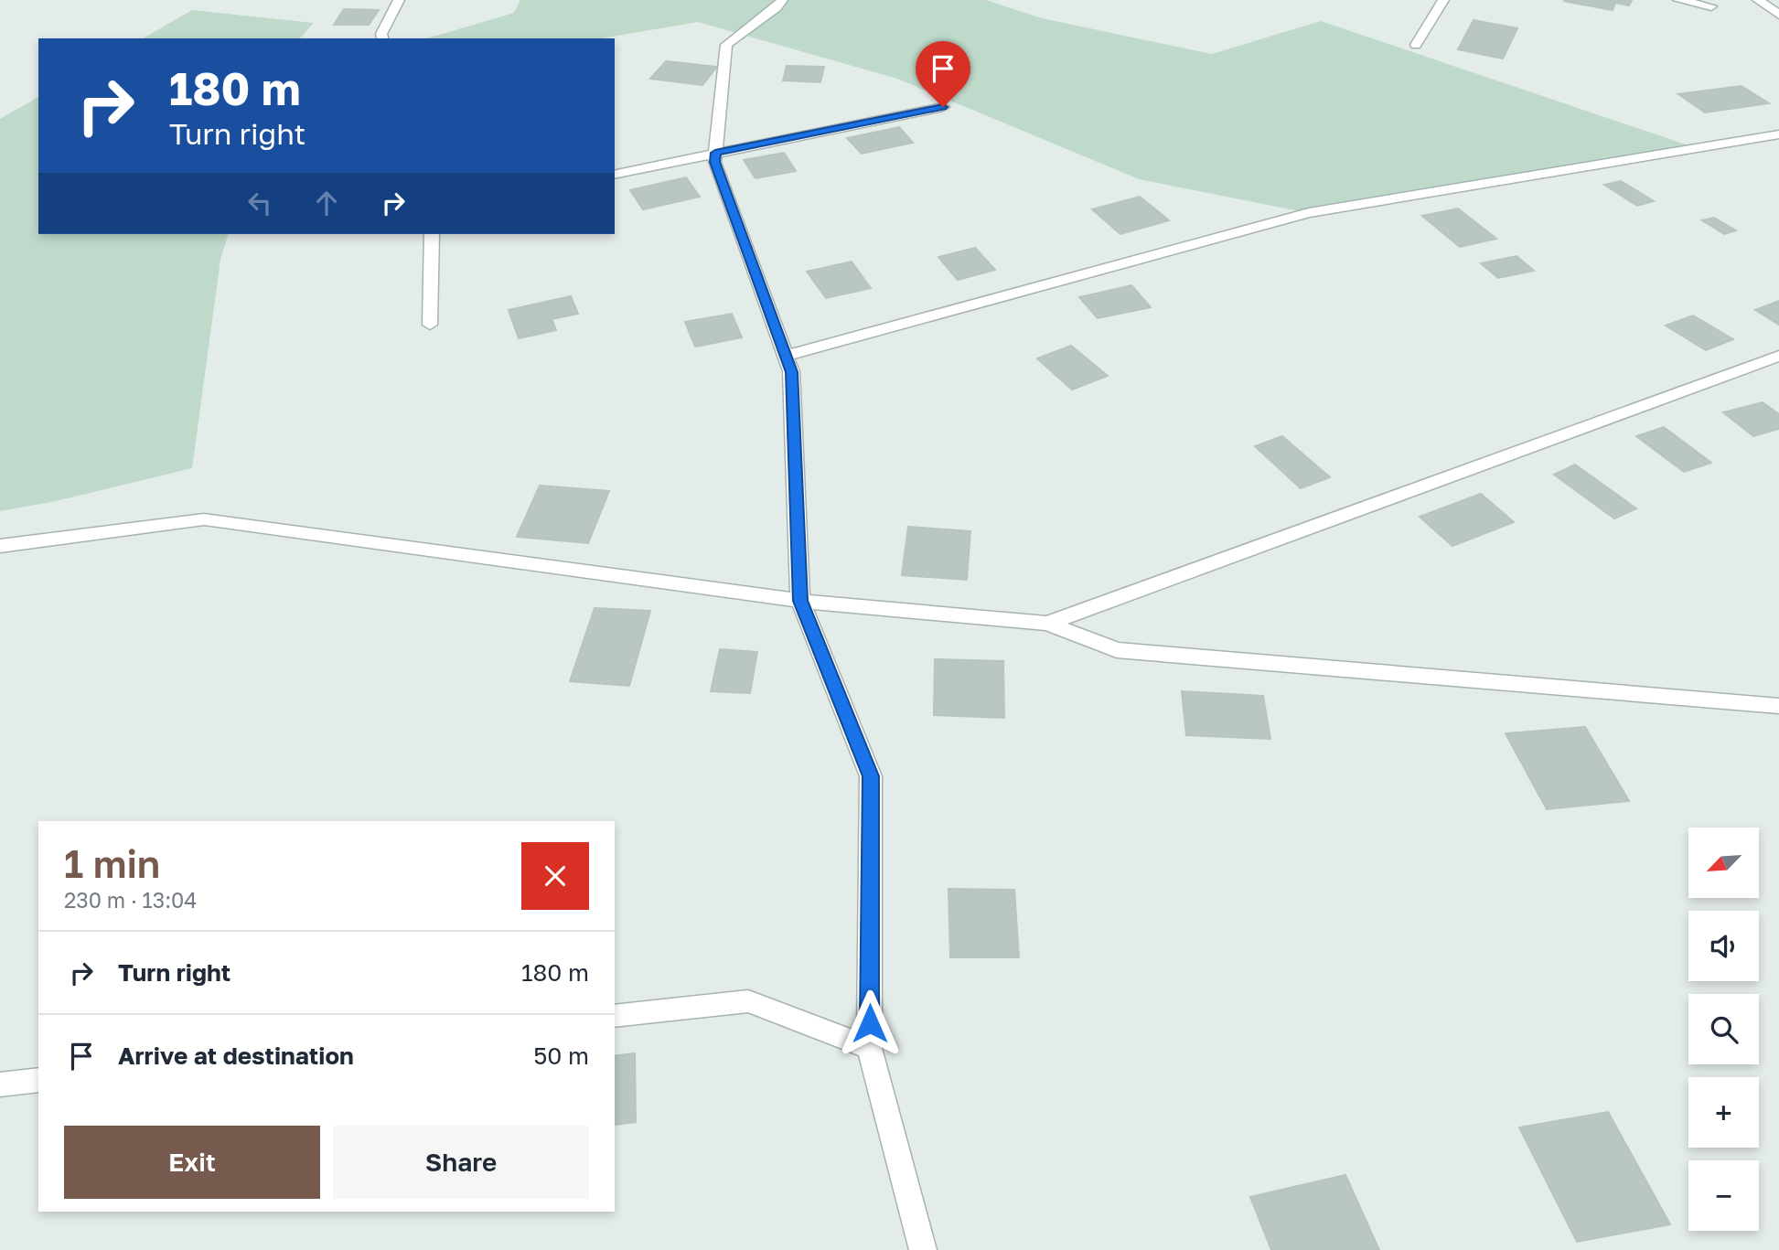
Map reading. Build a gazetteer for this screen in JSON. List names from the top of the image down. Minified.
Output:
{"north":"bottom left","page":{"turn":["180 m","Turn right"],"heading":["1 min","230 m · 13:04"],"map_buttons":["+","−"],"list":[{"name":"Turn right","value":"180 m"},{"name":"Arrive at destination","value":"50 m"}],"buttons":["Exit","Share"]}}
